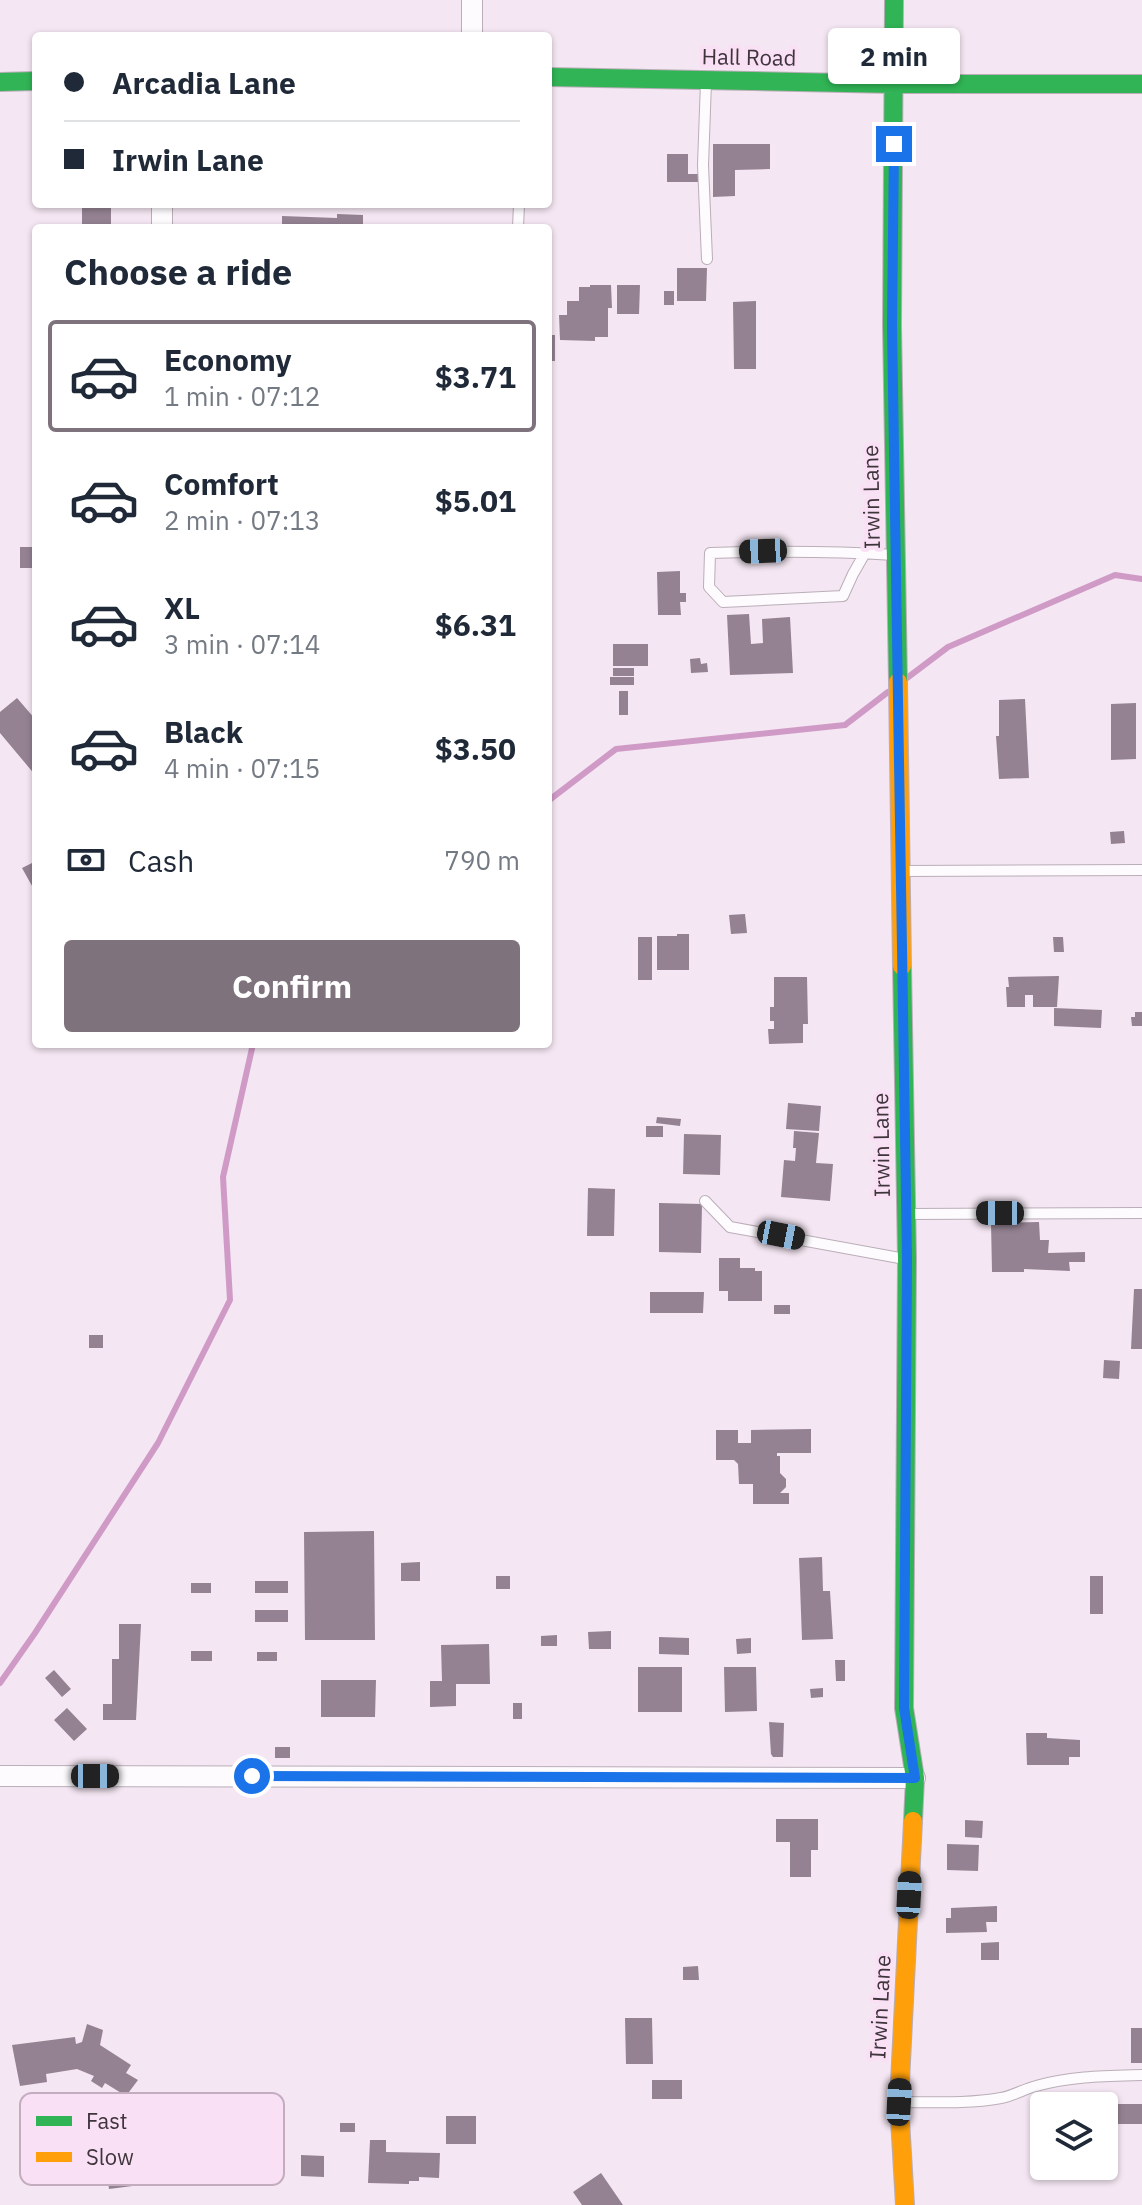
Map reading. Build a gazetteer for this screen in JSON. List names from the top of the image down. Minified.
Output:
{"streets":{"street":["Hall Road","Irwin Lane"]},"crossings":[["Hall Road","Irwin Lane"]],"legend":["Fast","Slow"],"page":{"bubble":"2 min","banner":["Arcadia Lane","Irwin Lane"],"heading":"Choose a ride","list":[{"name":"Economy","note":"1 min · 07:12","value":"$3.71"},{"name":"Comfort","note":"2 min · 07:13","value":"$5.01"},{"name":"XL","note":"3 min · 07:14","value":"$6.31"},{"name":"Black","note":"4 min · 07:15","value":"$3.50"}],"pay":["Cash","790 m"],"buttons":"Confirm"}}
